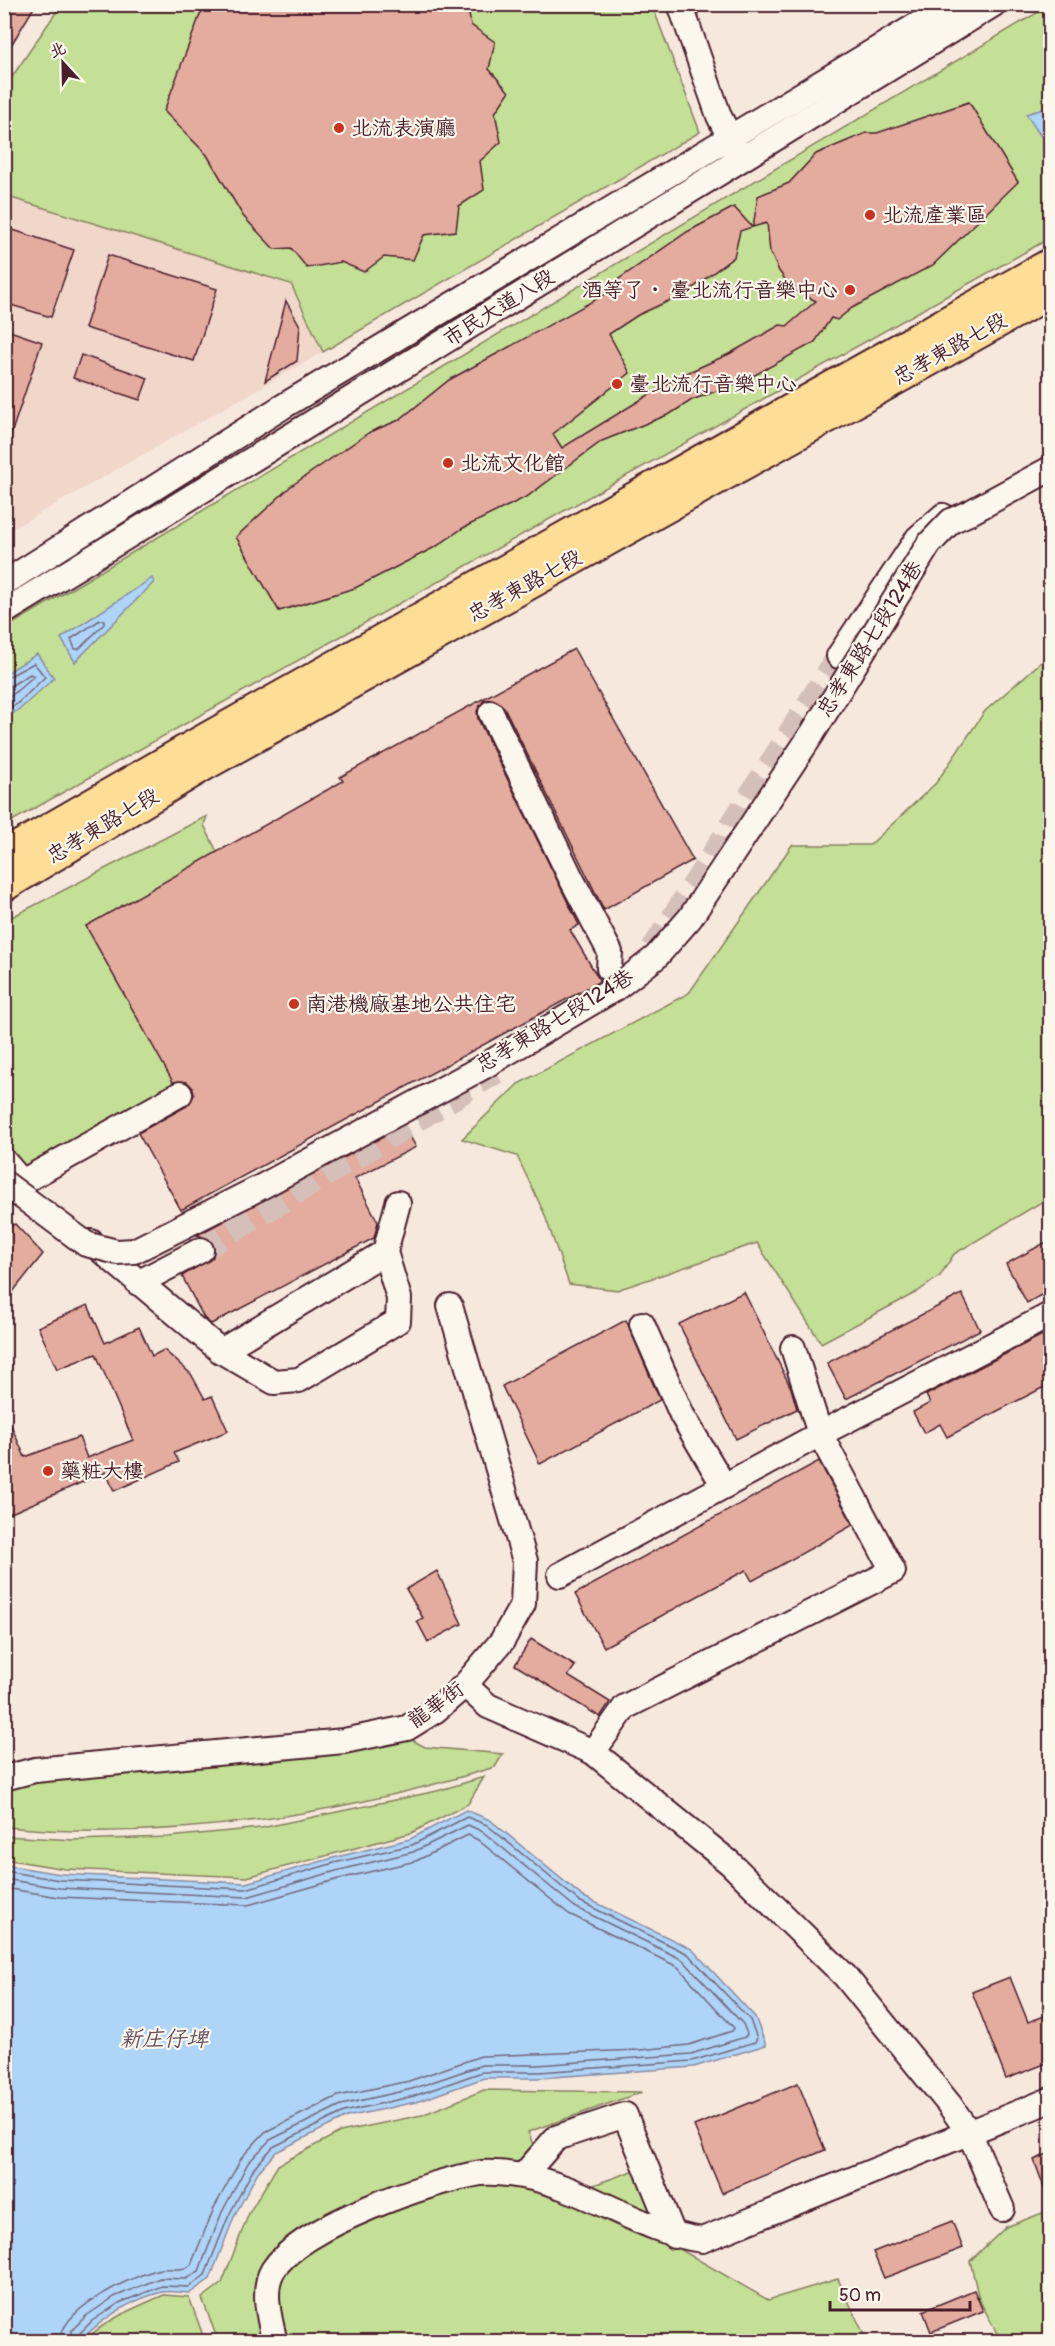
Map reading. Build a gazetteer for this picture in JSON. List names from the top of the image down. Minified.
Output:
{"streets":{"main road":["忠孝東路七段"],"street":["市民大道八段","忠孝東路七段124巷","龍華街"]},"water":["新庄仔埤"],"places":["北流表演廳","北流產業區","酒等了・ 臺北流行音樂中心","臺北流行音樂中心","北流文化館","南港機廠基地公共住宅","藥粧大樓"],"scale_bar":"50 m","north":"top"}
